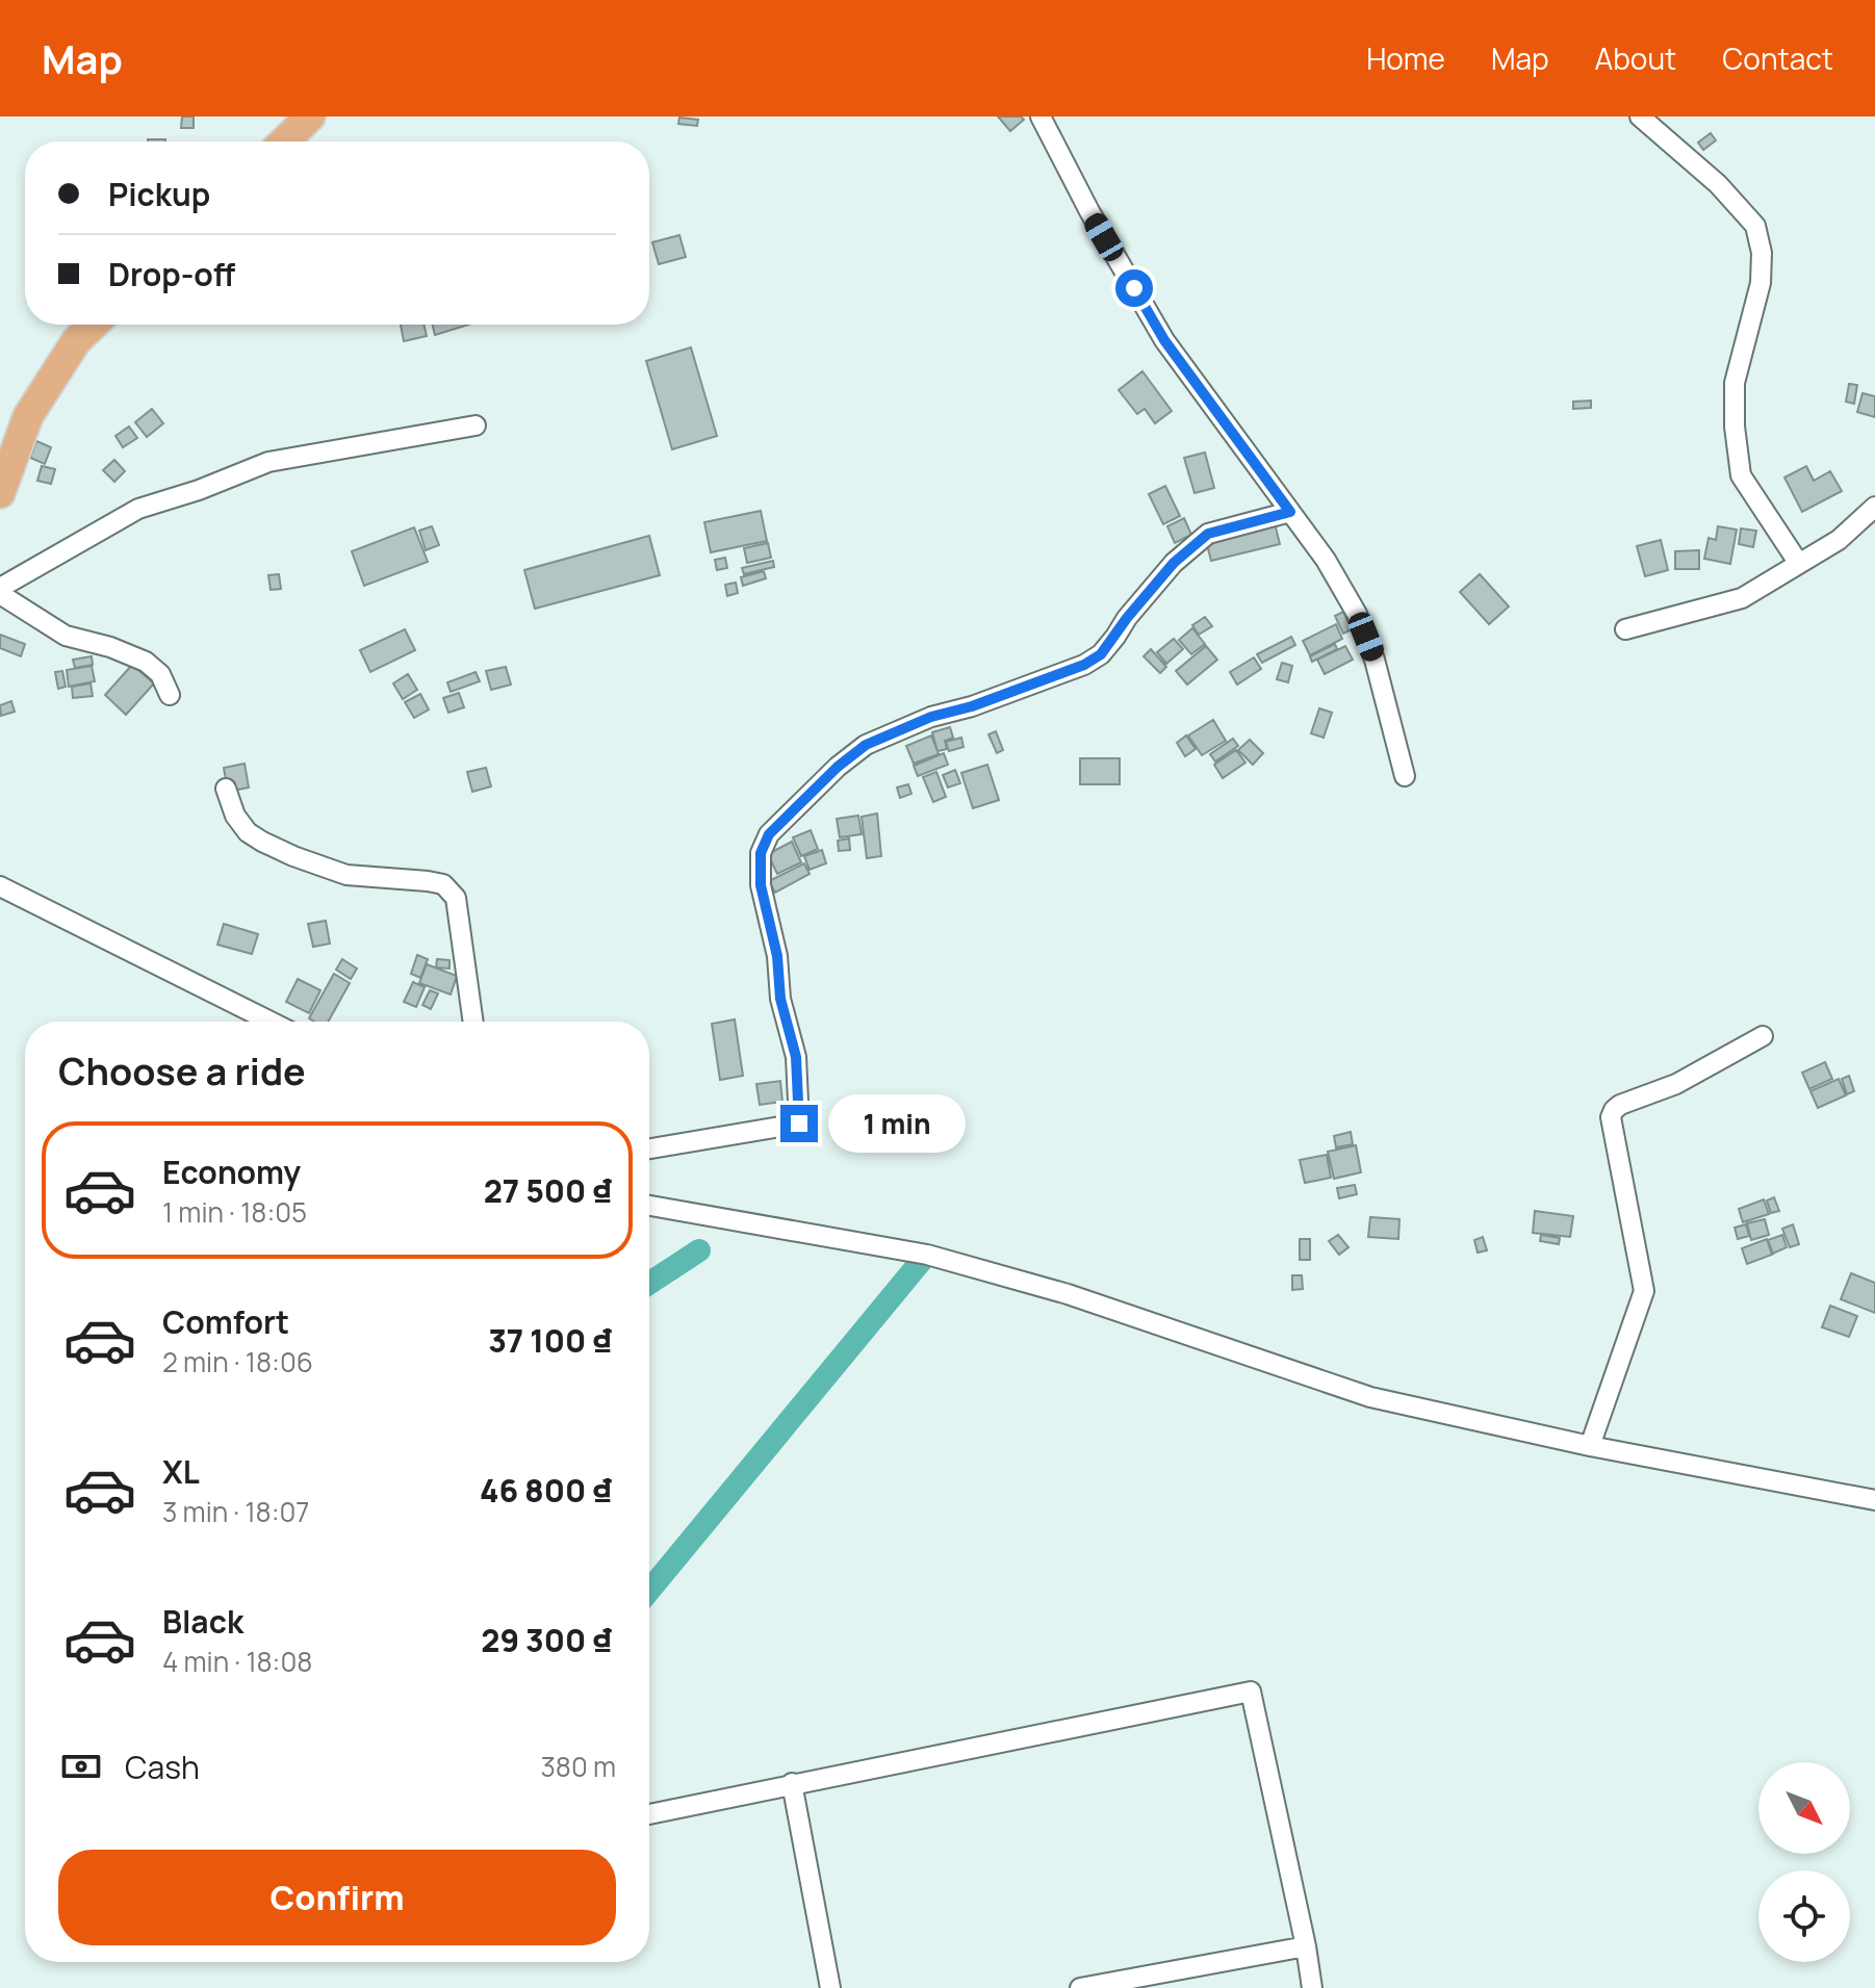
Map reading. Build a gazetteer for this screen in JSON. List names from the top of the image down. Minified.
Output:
{"north":"bottom right","page":{"header":"Map","nav":["Home","Map","About","Contact"],"banner":["Pickup","Drop-off"],"heading":"Choose a ride","bubble":"1 min","list":[{"name":"Economy","note":"1 min · 18:05","value":"27 500 ₫"},{"name":"Comfort","note":"2 min · 18:06","value":"37 100 ₫"},{"name":"XL","note":"3 min · 18:07","value":"46 800 ₫"},{"name":"Black","note":"4 min · 18:08","value":"29 300 ₫"}],"pay":["Cash","380 m"],"buttons":"Confirm"}}
